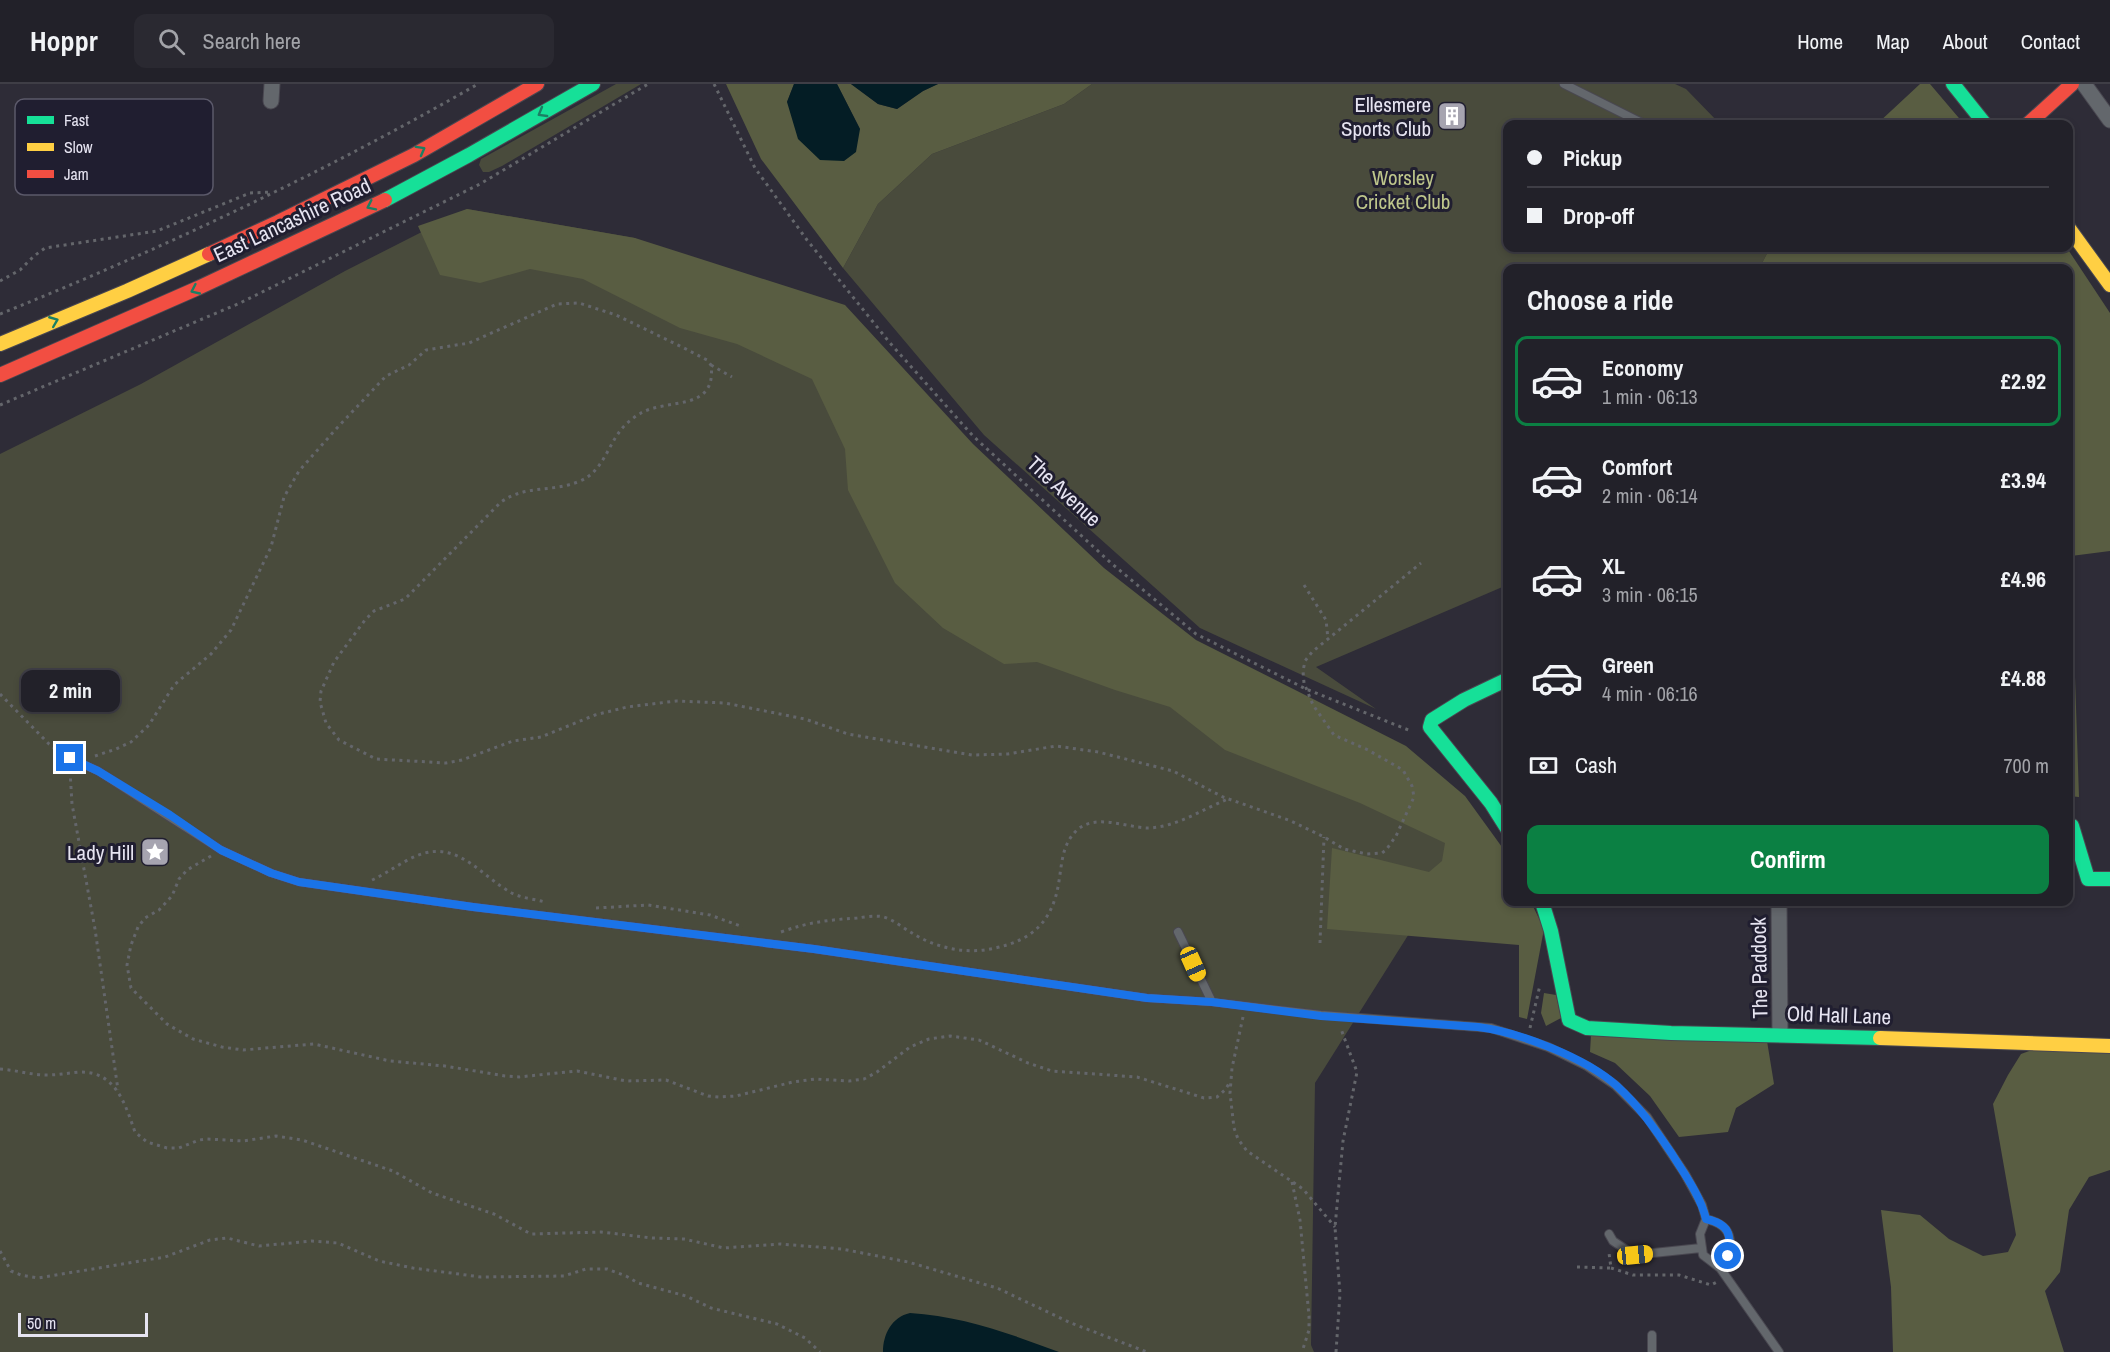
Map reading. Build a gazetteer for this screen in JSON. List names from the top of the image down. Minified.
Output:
{"streets":{"main road":["East Lancashire Road","Old Hall Lane"],"street":["The Paddock"],"path":["The Avenue"]},"crossings":[["The Paddock","Old Hall Lane"]],"parks":["Worsley Cricket Club"],"places":{"building":["Ellesmere Sports Club"],"place":["Lady Hill"]},"legend":["Fast","Slow","Jam"],"scale_bar":"50 m","page":{"header":"Hoppr","search":"Search here","nav":["Home","Map","About","Contact"],"banner":["Pickup","Drop-off"],"heading":"Choose a ride","list":[{"name":"Economy","note":"1 min · 06:13","value":"£2.92"},{"name":"Comfort","note":"2 min · 06:14","value":"£3.94"},{"name":"XL","note":"3 min · 06:15","value":"£4.96"},{"name":"Green","note":"4 min · 06:16","value":"£4.88"}],"bubble":"2 min","pay":["Cash","700 m"],"buttons":"Confirm","scale":"50 m"}}
